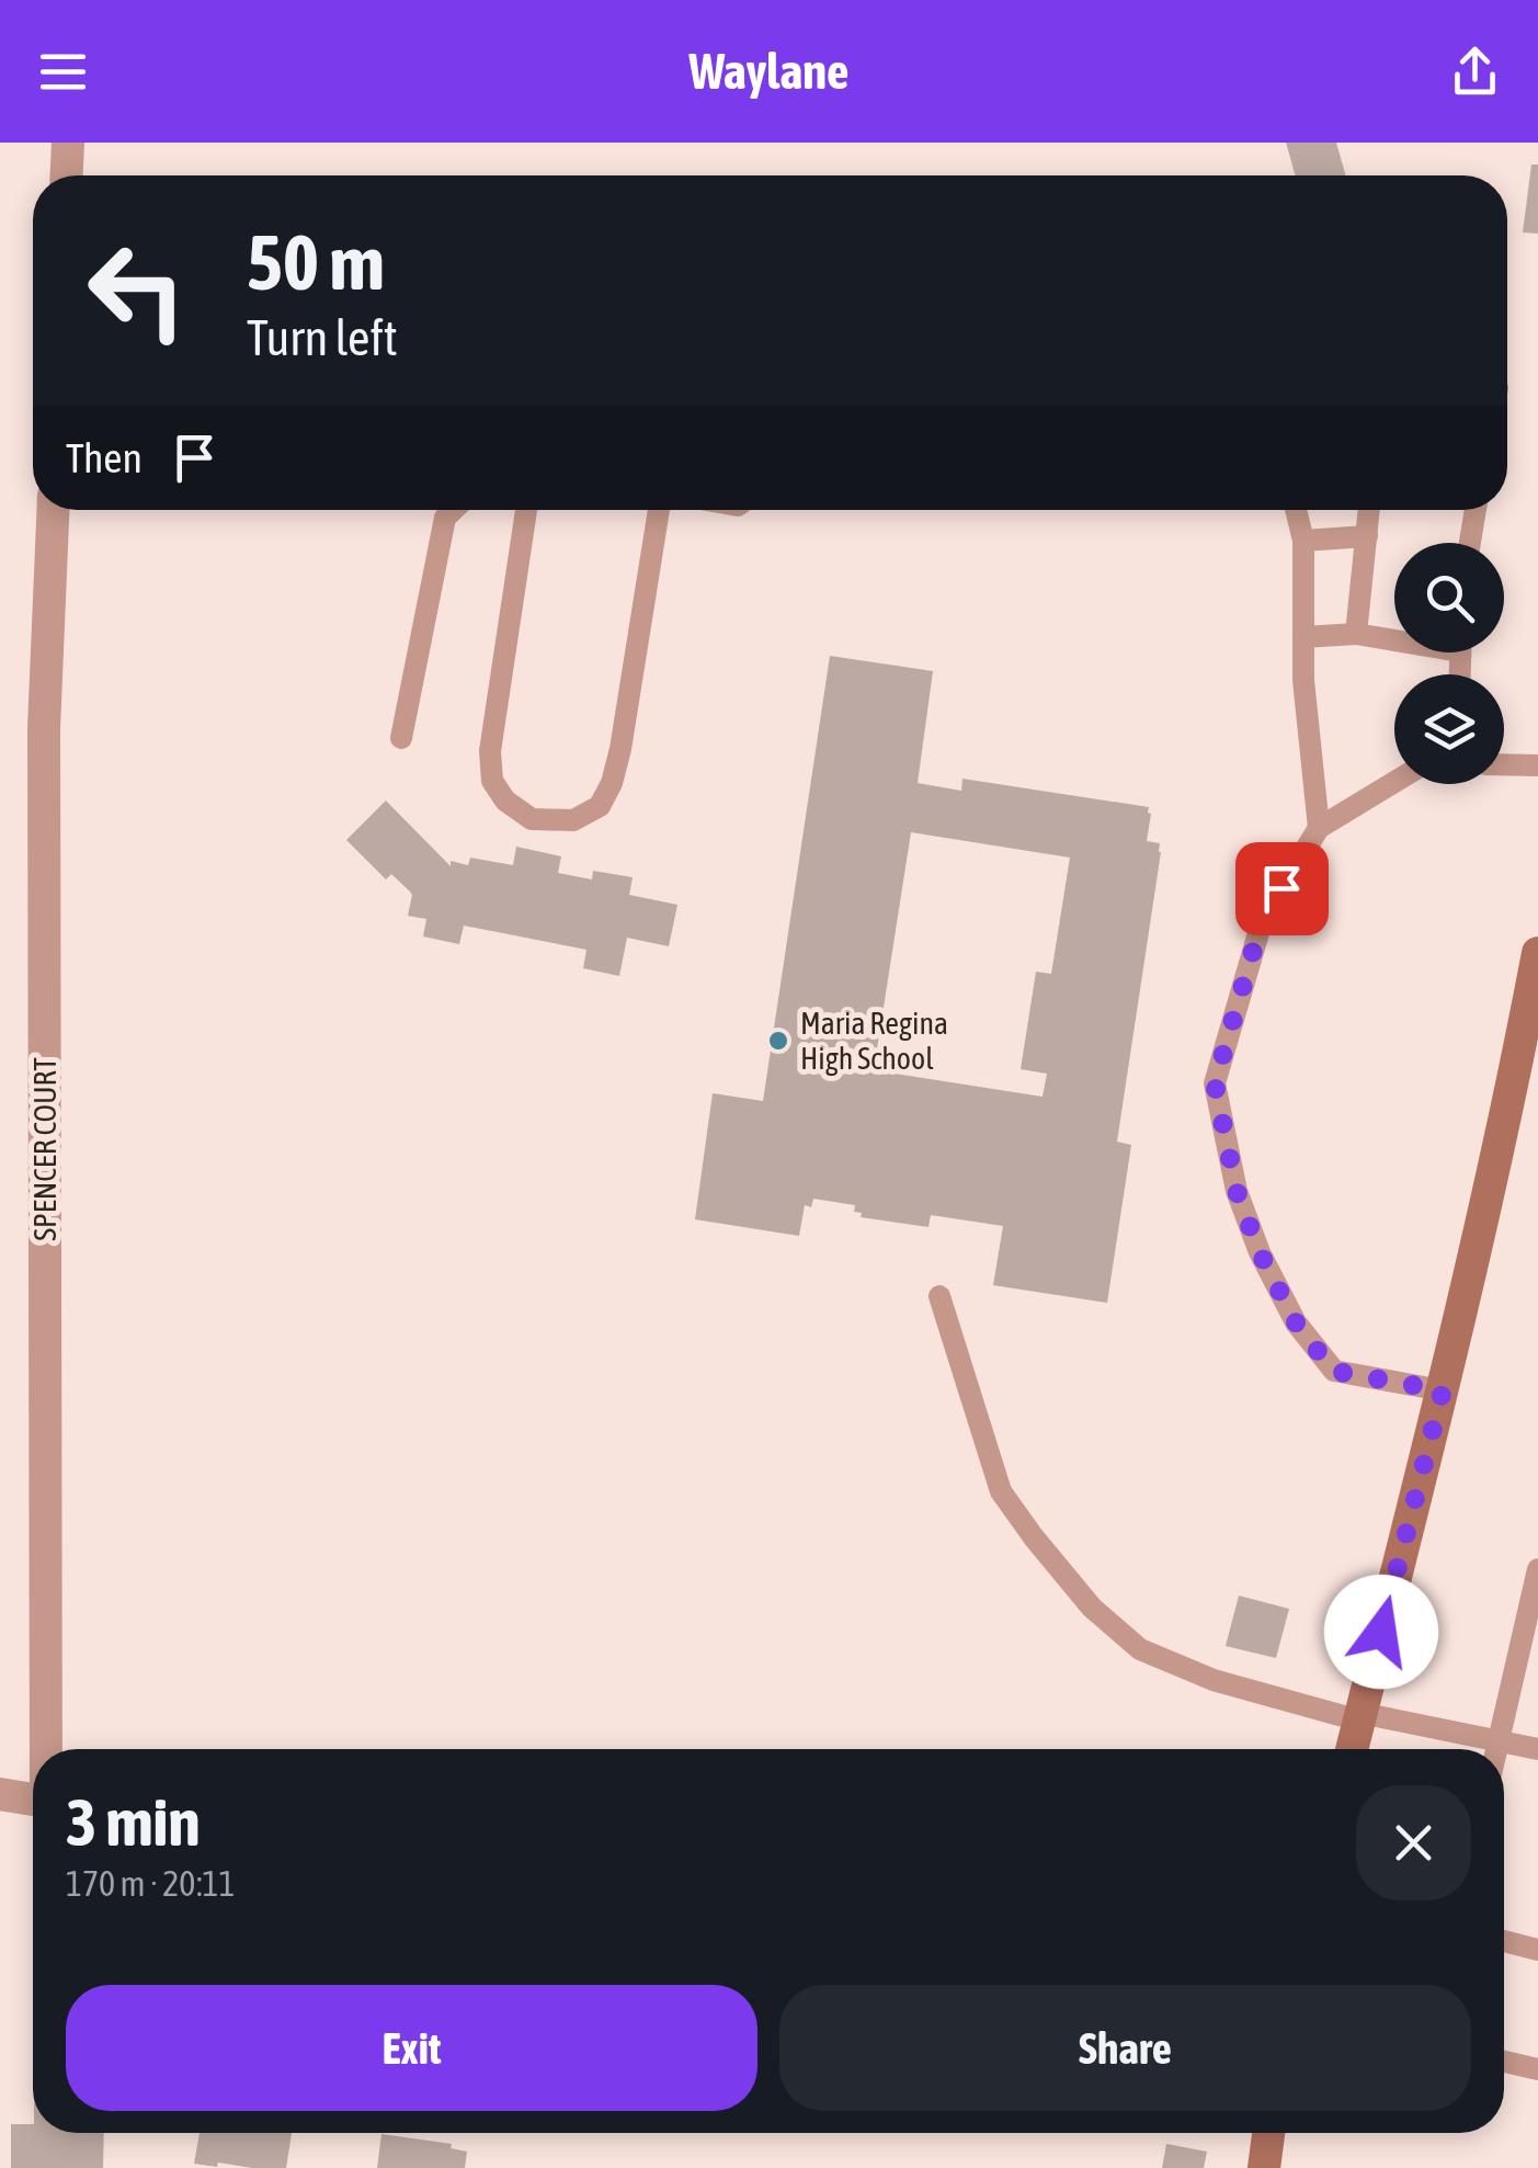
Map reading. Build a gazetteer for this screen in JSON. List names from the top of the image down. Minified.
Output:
{"streets":{"street":["SPENCER COURT"]},"places":["Maria Regina High School"],"page":{"header":"Waylane","turn":["50 m","Turn left"],"then":"Then","heading":["3 min","170 m · 20:11"],"buttons":["Exit","Share"]}}
